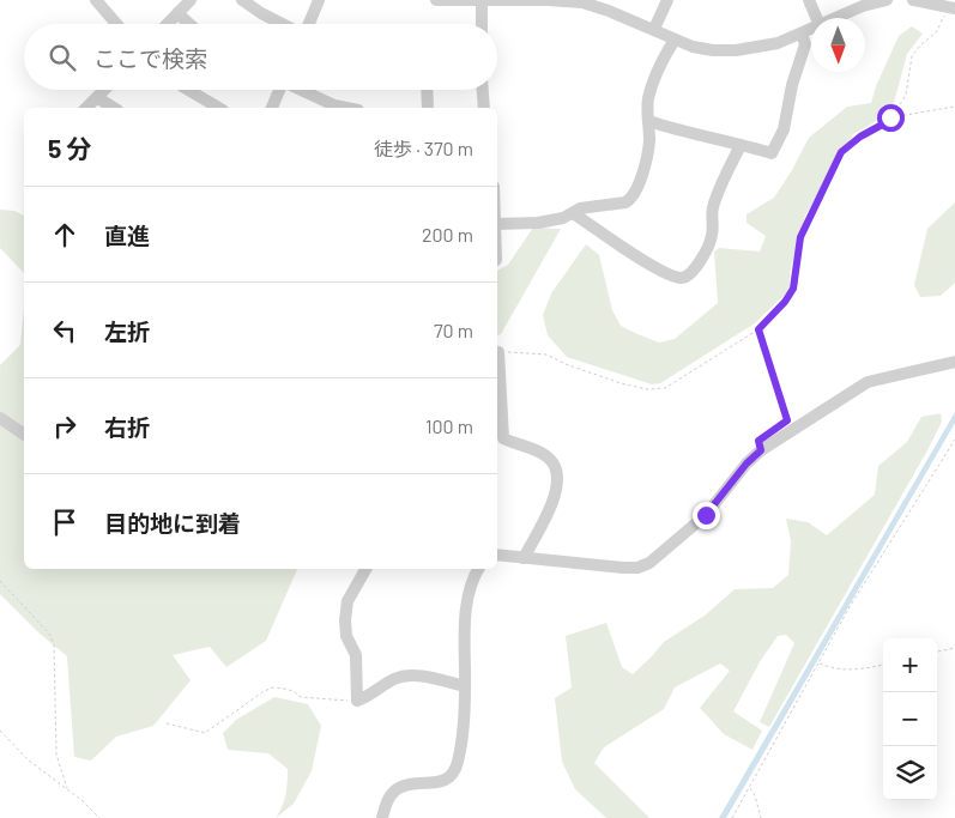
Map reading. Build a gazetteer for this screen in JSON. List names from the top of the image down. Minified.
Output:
{"north":"bottom","page":{"search":"ここで検索","heading":["5 分","徒歩 · 370 m"],"list":[["直進","200 m"],["左折","70 m"],["右折","100 m"],"目的地に到着"],"map_buttons":["+","−"]}}
